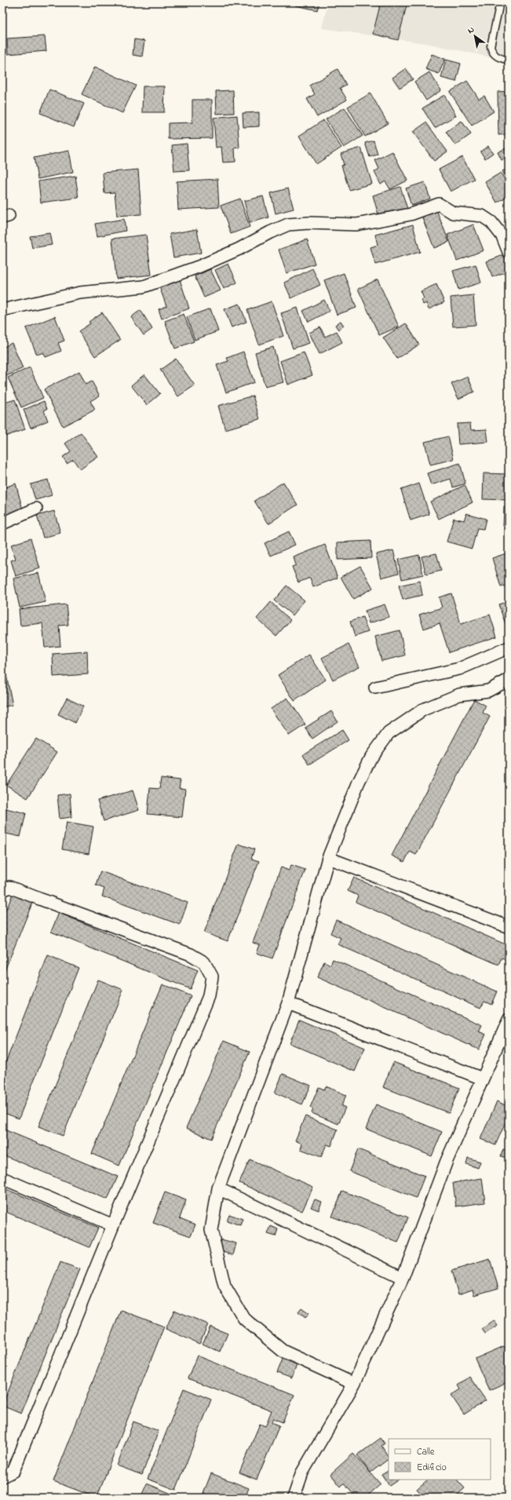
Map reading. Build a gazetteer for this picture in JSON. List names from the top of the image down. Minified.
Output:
{"legend":["Calle","Edificio"],"north":"top left"}
